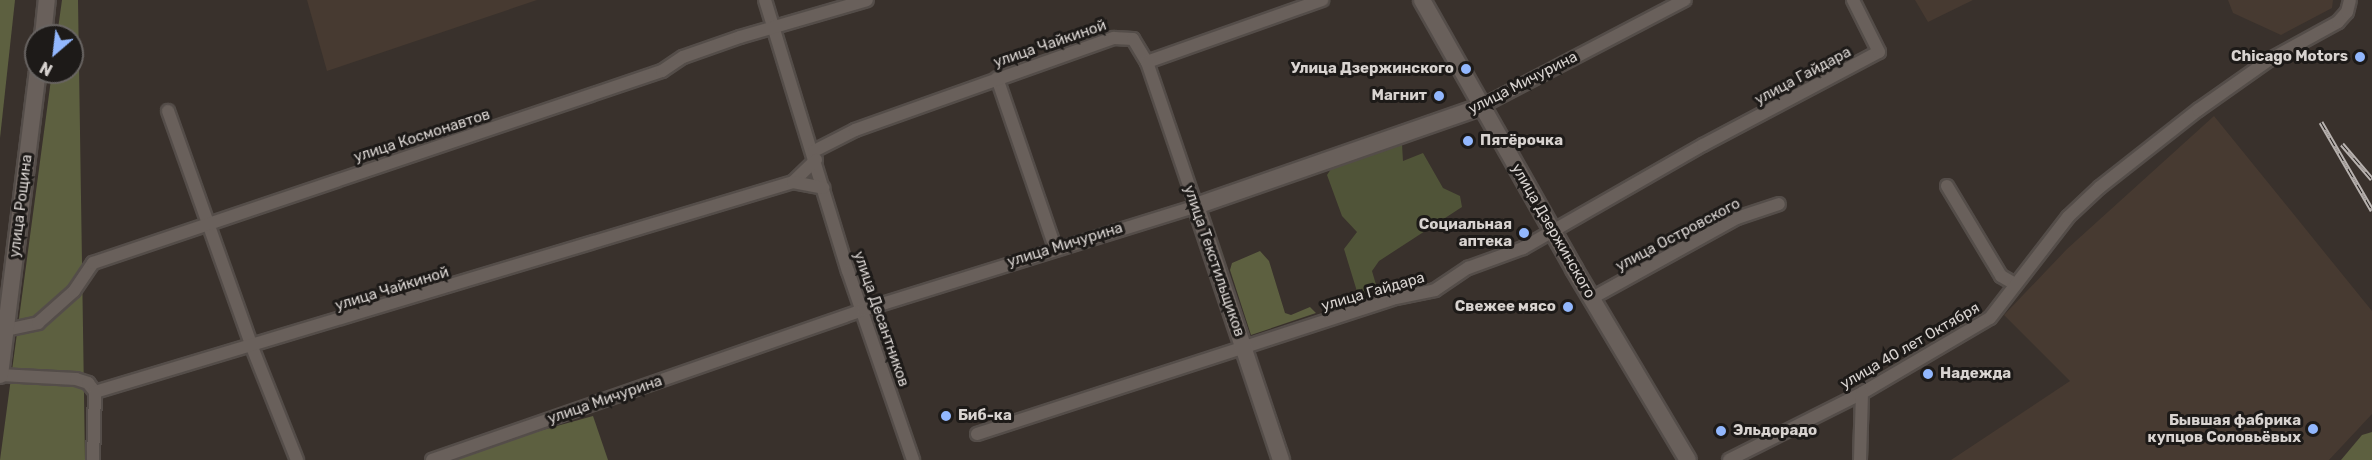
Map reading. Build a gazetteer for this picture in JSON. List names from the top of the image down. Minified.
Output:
{"streets":{"street":["улица Чайкиной","улица Гайдара","улица Мичурина","улица Космонавтов","улица Рощина","улица Дзержинского","улица Островского","улица Текстильщиков","улица Десантников","улица 40 лет Октября"]},"crossings":[["улица Чайкиной","улица Текстильщиков"],["улица Чайкиной","улица Десантников"],["улица Гайдара","улица Дзержинского"],["улица Гайдара","улица Текстильщиков"],["улица Мичурина","улица Дзержинского"],["улица Мичурина","улица Текстильщиков"],["улица Мичурина","улица Десантников"],["улица Космонавтов","улица Рощина"],["улица Дзержинского","улица Островского"]],"places":["Chicago Motors","Улица Дзержинского","Магнит","Пятёрочка","Социальная аптека","Свежее мясо","Надежда","Биб-ка","Бывшая фабрика купцов Соловьёвых","Эльдорадо"],"north":"bottom left"}
